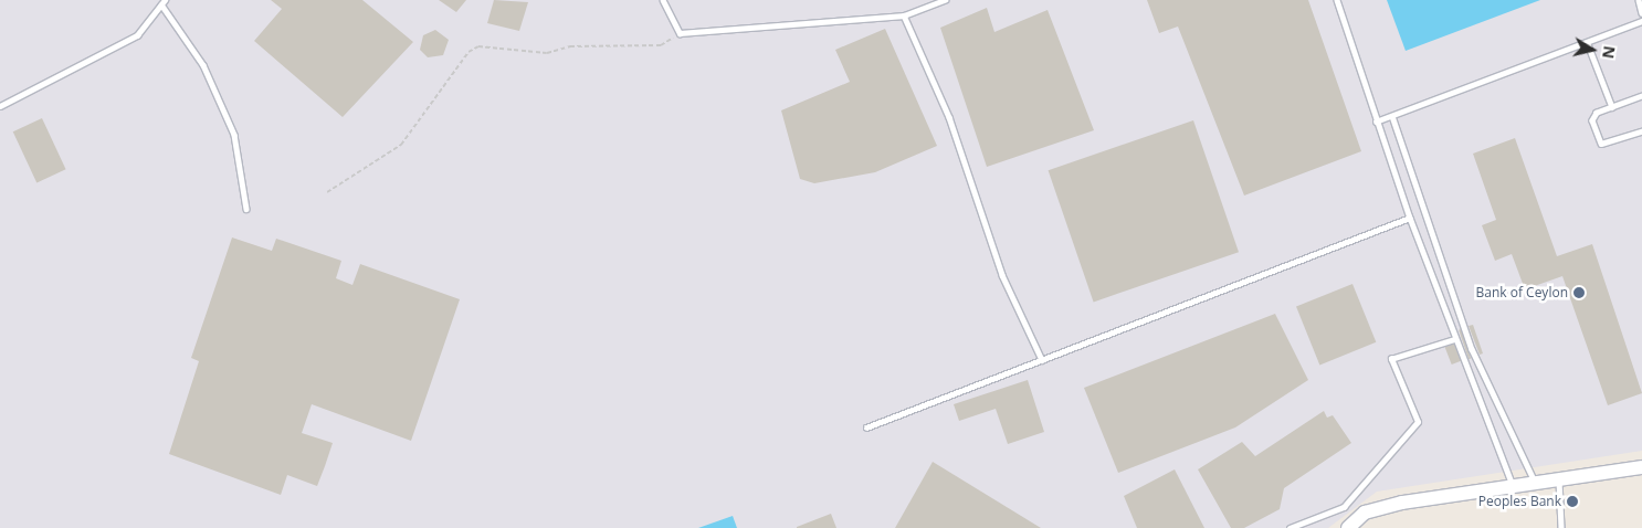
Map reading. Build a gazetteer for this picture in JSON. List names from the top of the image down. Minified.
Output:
{"places":["Bank of Ceylon","Peoples Bank"],"north":"right"}
